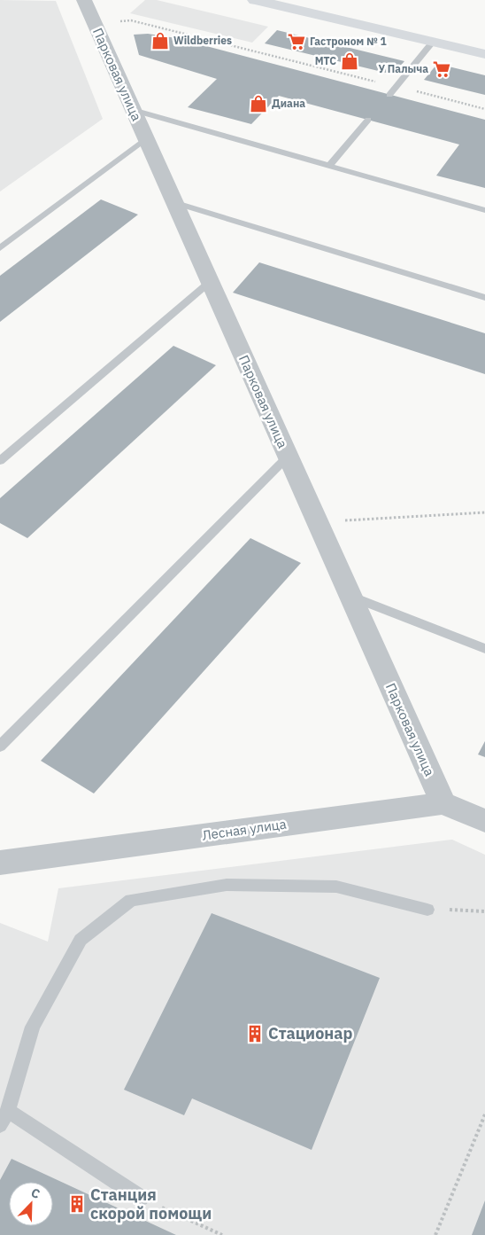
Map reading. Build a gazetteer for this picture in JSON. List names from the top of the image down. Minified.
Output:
{"streets":{"street":["Парковая улица","Лесная улица"]},"crossings":[["Парковая улица","Лесная улица"]],"places":{"shop":["Wildberries","МТС","Диана"],"supermarket":["Гастроном № 1","У Палыча"],"building":["Стационар","Станция скорой помощи"]},"north":"top right"}
